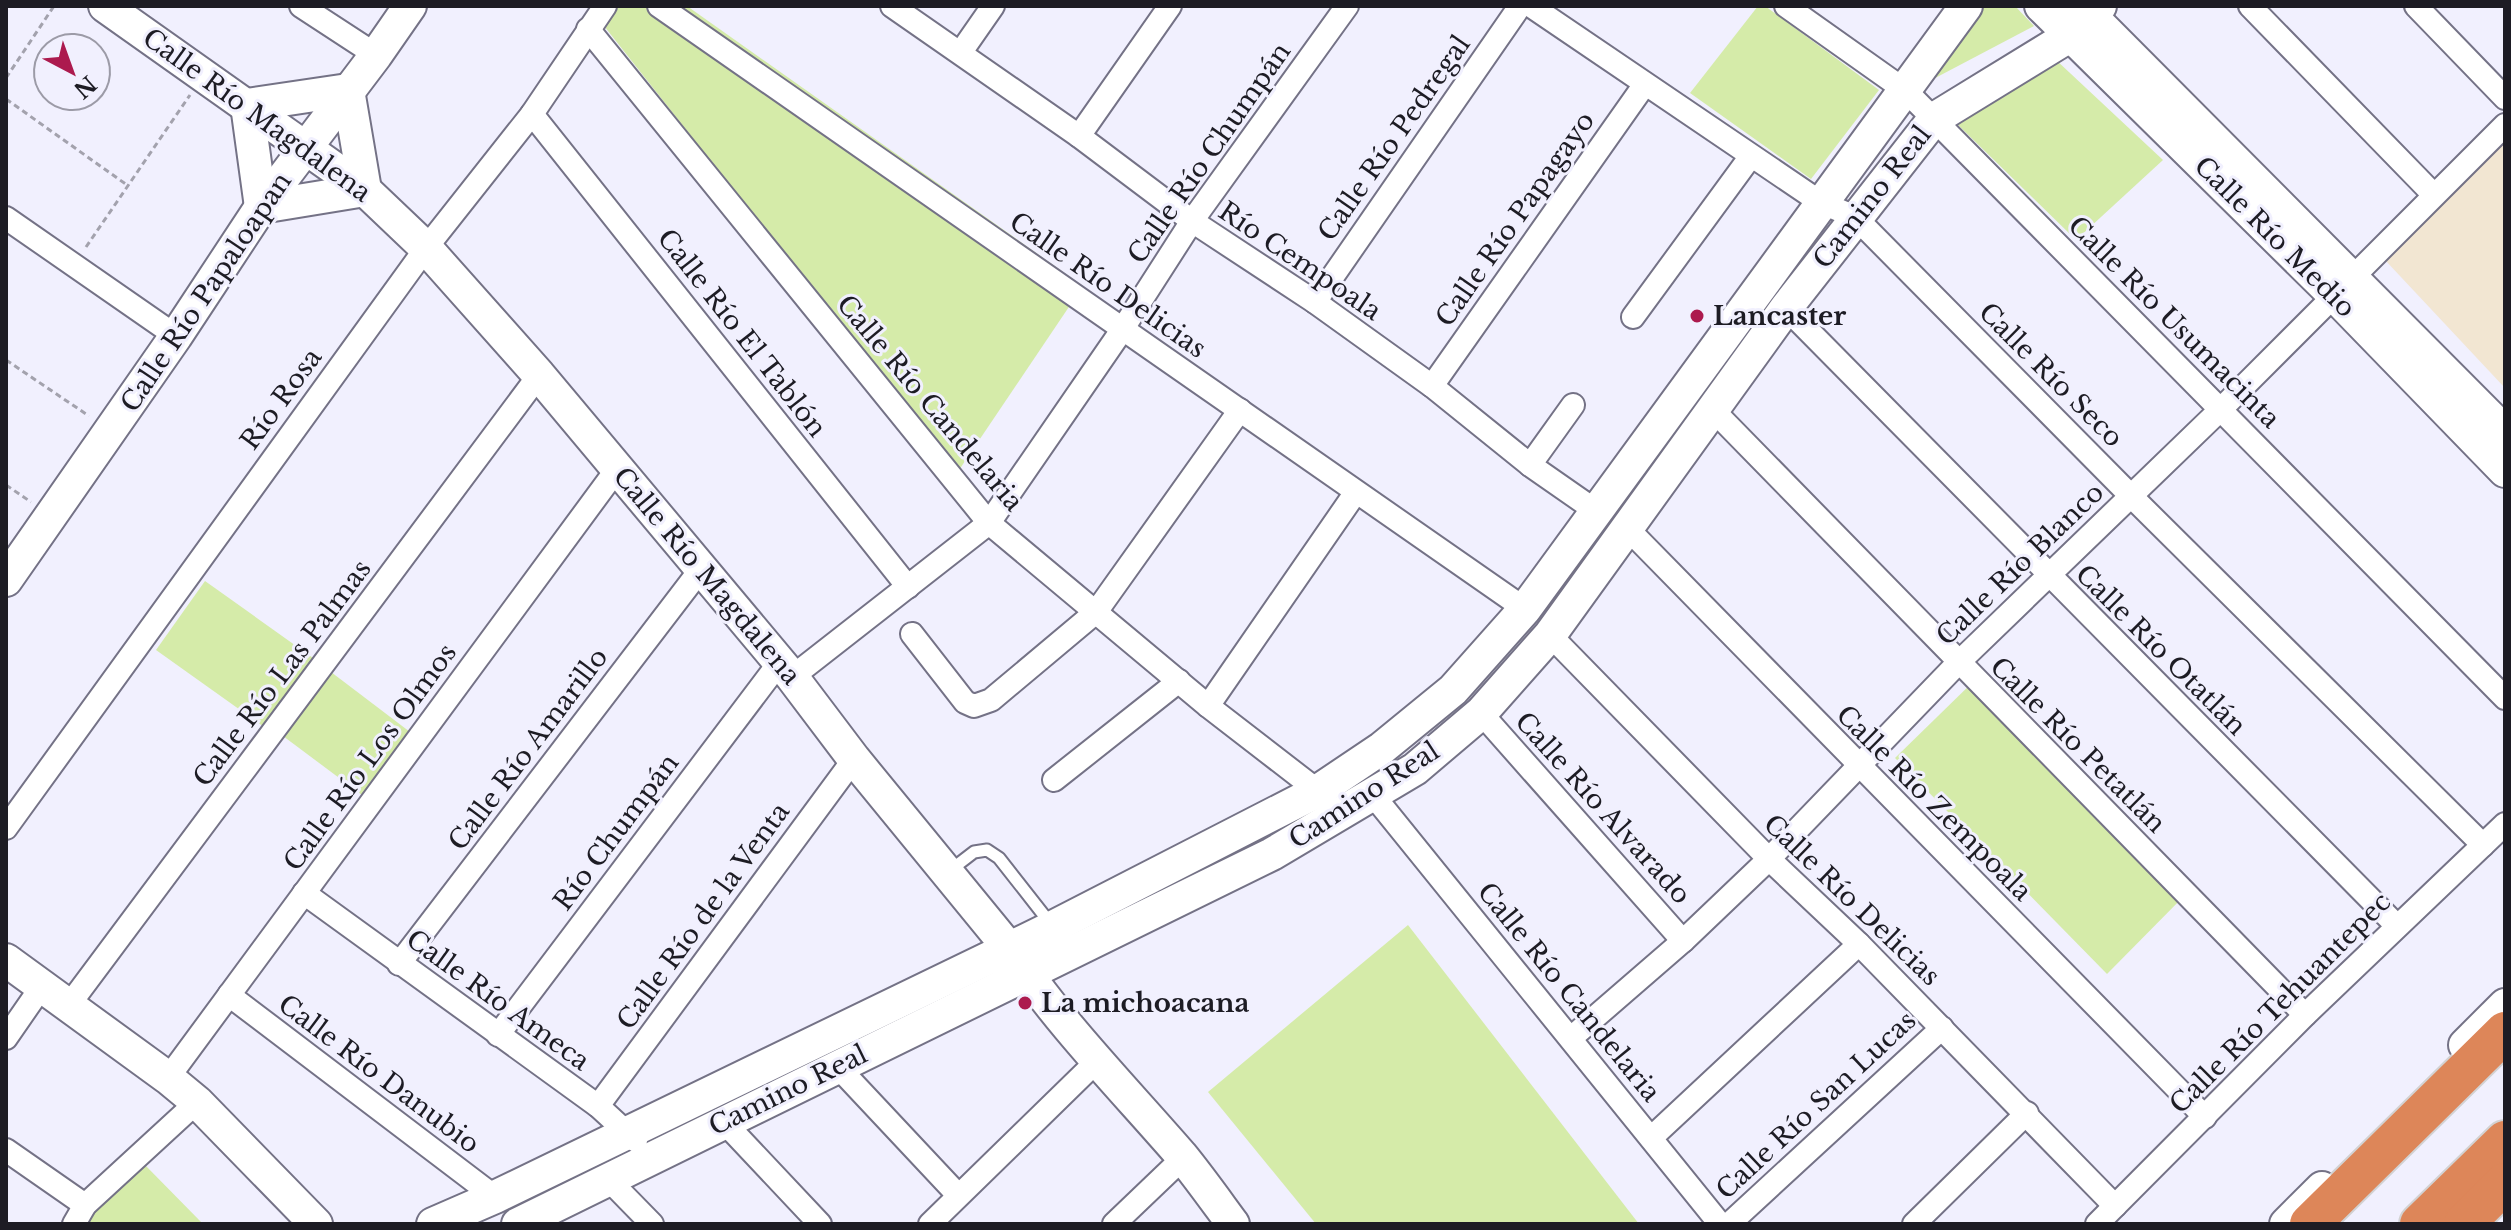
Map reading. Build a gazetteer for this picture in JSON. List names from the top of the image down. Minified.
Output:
{"streets":{"street":["Calle Río Magdalena","Calle Río Pedregal","Calle Río Chumpán","Camino Real","Calle Río Papagayo","Calle Río Medio","Río Cempoala","Calle Río Delicias","Calle Río Papaloapan","Calle Río Usumacinta","Calle Río El Tablón","Calle Río Seco","Río Rosa","Calle Río Candelaria","Calle Río Blanco","Calle Río Otatlán","Calle Río Las Palmas","Calle Río Petatlán","Calle Río Amarillo","Calle Río Los Olmos","Calle Río Zempoala","Calle Río Alvarado","Río Chumpán","Calle Río de la Venta","Calle Río Ameca","Calle Río Tehuantepec","Calle Río Danubio","Calle Río San Lucas"]},"crossings":[["Calle Río Magdalena","Calle Río Chumpán"],["Calle Río Magdalena","Camino Real"],["Calle Río Magdalena","Calle Río Papaloapan"],["Calle Río Magdalena","Río Rosa"],["Calle Río Magdalena","Calle Río Las Palmas"],["Calle Río Magdalena","Calle Río Amarillo"],["Calle Río Magdalena","Calle Río Los Olmos"],["Calle Río Magdalena","Río Chumpán"],["Calle Río Magdalena","Calle Río de la Venta"],["Calle Río Pedregal","Río Cempoala"],["Calle Río Chumpán","Río Cempoala"],["Calle Río Chumpán","Calle Río Delicias"],["Calle Río Chumpán","Calle Río El Tablón"],["Calle Río Chumpán","Calle Río Candelaria"],["Calle Río Chumpán","Río Chumpán"],["Camino Real","Calle Río Medio"],["Camino Real","Río Cempoala"],["Camino Real","Calle Río Delicias"],["Camino Real","Calle Río Usumacinta"],["Camino Real","Calle Río Seco"],["Camino Real","Calle Río Candelaria"],["Camino Real","Calle Río Otatlán"],["Camino Real","Calle Río Petatlán"],["Camino Real","Calle Río Zempoala"],["Camino Real","Calle Río Alvarado"],["Camino Real","Calle Río Ameca"],["Camino Real","Calle Río Danubio"],["Calle Río Papagayo","Río Cempoala"],["Calle Río Papagayo","Calle Río Seco"],["Calle Río Medio","Calle Río Blanco"],["Calle Río Delicias","Calle Río Blanco"],["Calle Río Delicias","Calle Río Tehuantepec"],["Calle Río Delicias","Calle Río San Lucas"],["Calle Río Usumacinta","Calle Río Blanco"],["Calle Río El Tablón","Río Rosa"],["Calle Río Seco","Calle Río Blanco"],["Calle Río Seco","Calle Río Tehuantepec"],["Río Rosa","Calle Río Candelaria"],["Calle Río Candelaria","Calle Río Blanco"],["Calle Río Blanco","Calle Río Otatlán"],["Calle Río Blanco","Calle Río Petatlán"],["Calle Río Blanco","Calle Río Zempoala"],["Calle Río Blanco","Calle Río Alvarado"],["Calle Río Otatlán","Calle Río Tehuantepec"],["Calle Río Petatlán","Calle Río Tehuantepec"],["Calle Río Amarillo","Calle Río Ameca"],["Calle Río Los Olmos","Calle Río Ameca"],["Calle Río Los Olmos","Calle Río Danubio"],["Calle Río Zempoala","Calle Río Tehuantepec"],["Río Chumpán","Calle Río Ameca"],["Calle Río de la Venta","Calle Río Ameca"]],"places":["Lancaster","La michoacana"],"north":"bottom right"}
